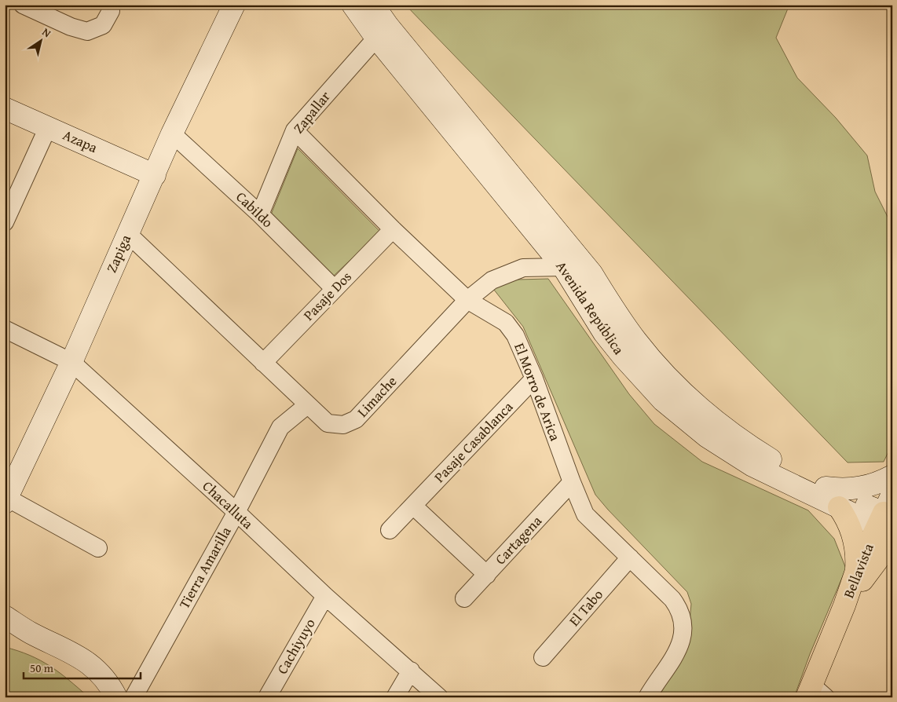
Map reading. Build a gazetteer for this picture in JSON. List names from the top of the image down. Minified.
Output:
{"streets":{"main road":["Bellavista"],"street":["Zapallar","Azapa","Cabildo","Zapiga","Pasaje Dos","Avenida República","El Morro de Arica","Limache","Pasaje Casablanca","Chacalluta","Cartagena","Tierra Amarilla","El Tabo","Cachiyuyo"]},"crossings":[["Zapallar","Cabildo"],["Zapallar","Avenida República"],["Zapallar","El Morro de Arica"],["Azapa","Zapiga"],["Cabildo","Zapiga"],["Cabildo","Pasaje Dos"],["Zapiga","Limache"],["Zapiga","Chacalluta"],["Pasaje Dos","El Morro de Arica"],["Pasaje Dos","Limache"],["Avenida República","Limache"],["Avenida República","Bellavista"],["El Morro de Arica","Limache"],["El Morro de Arica","Pasaje Casablanca"],["El Morro de Arica","Cartagena"],["El Morro de Arica","El Tabo"],["Limache","Tierra Amarilla"],["Chacalluta","Tierra Amarilla"],["Chacalluta","Cachiyuyo"]],"scale_bar":"50 m","north":"top right"}
